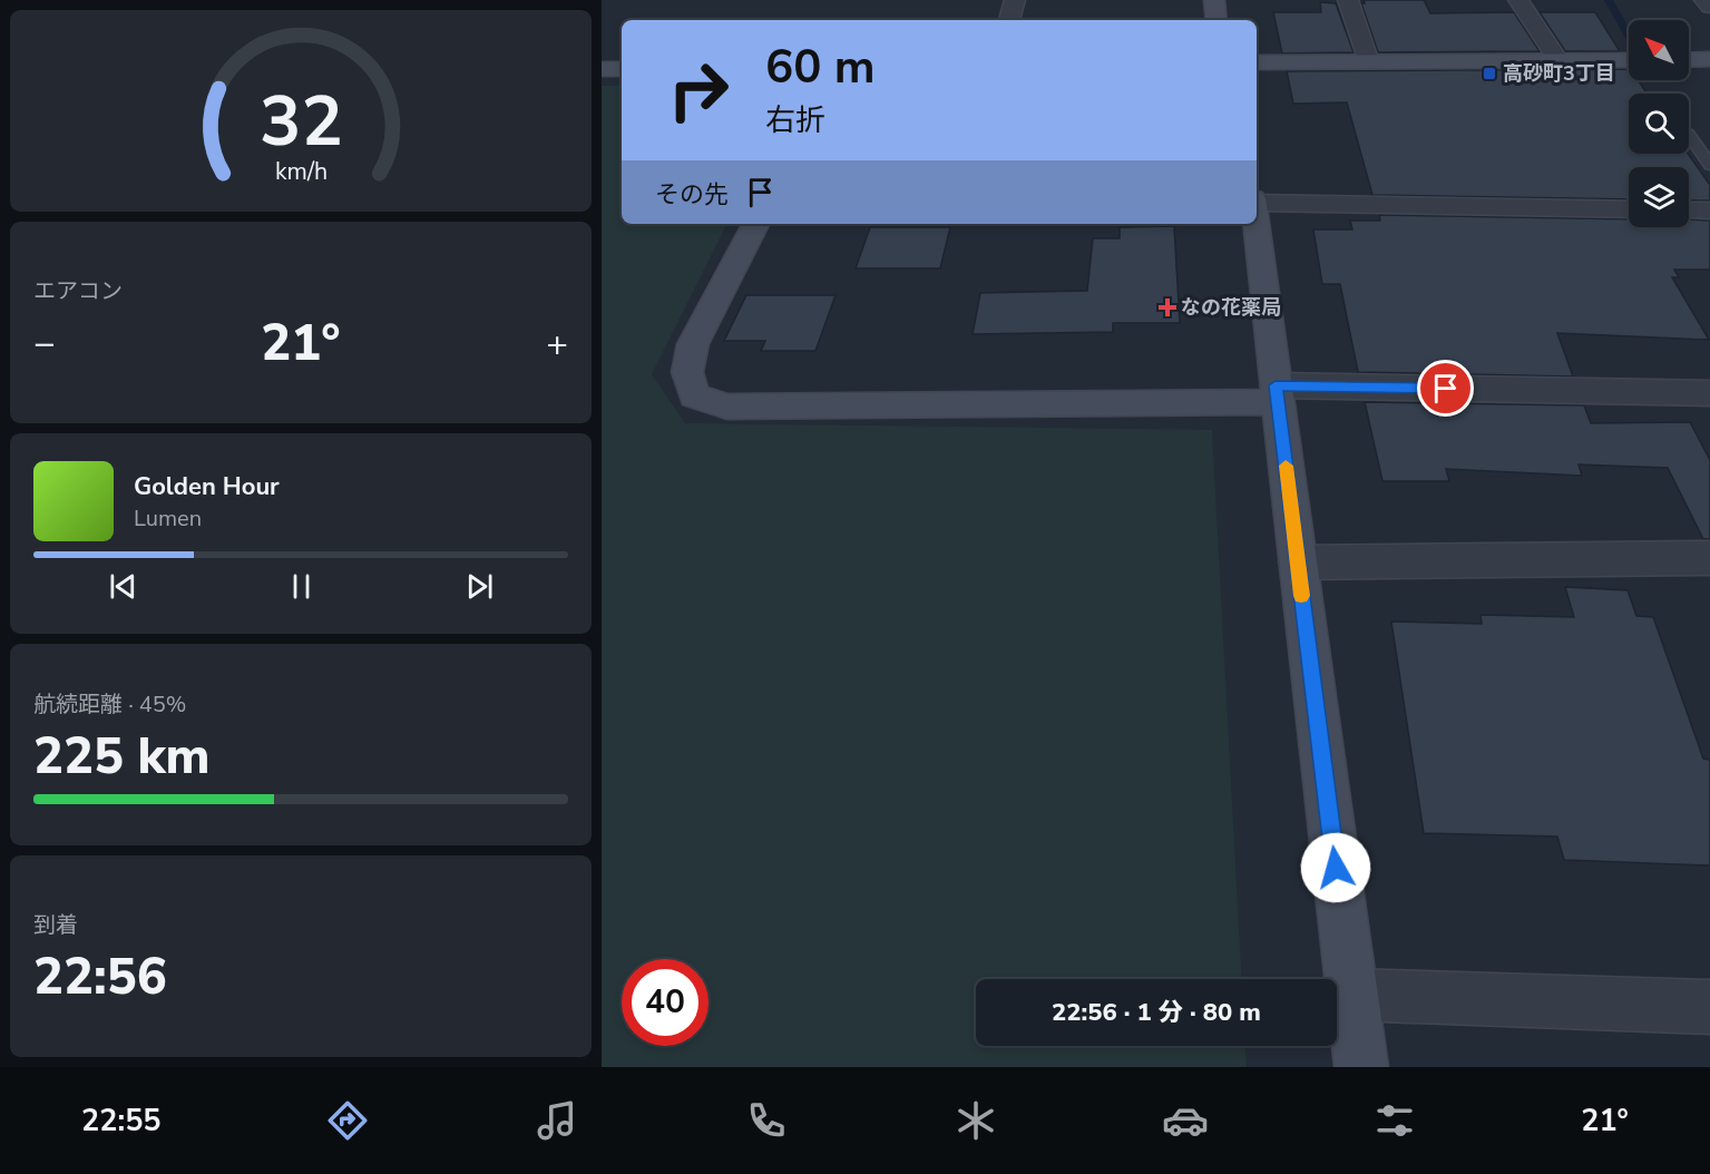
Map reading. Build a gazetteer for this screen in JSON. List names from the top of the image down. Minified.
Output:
{"places":{"transit":["高砂町3丁目"],"health":["なの花薬局"]},"north":"top left","page":{"turn":["60 m","右折"],"then":"その先","tile":["エアコン",["航続距離 · 45%","225 km"],["到着","22:56"]],"heat":["−","21°","+"],"song":["Golden Hour","Lumen"],"limit":"40","trip":"22:56 · 1 分 · 80 m","tabs":["22:55","21°"],"gauge":["32","km/h"]}}
